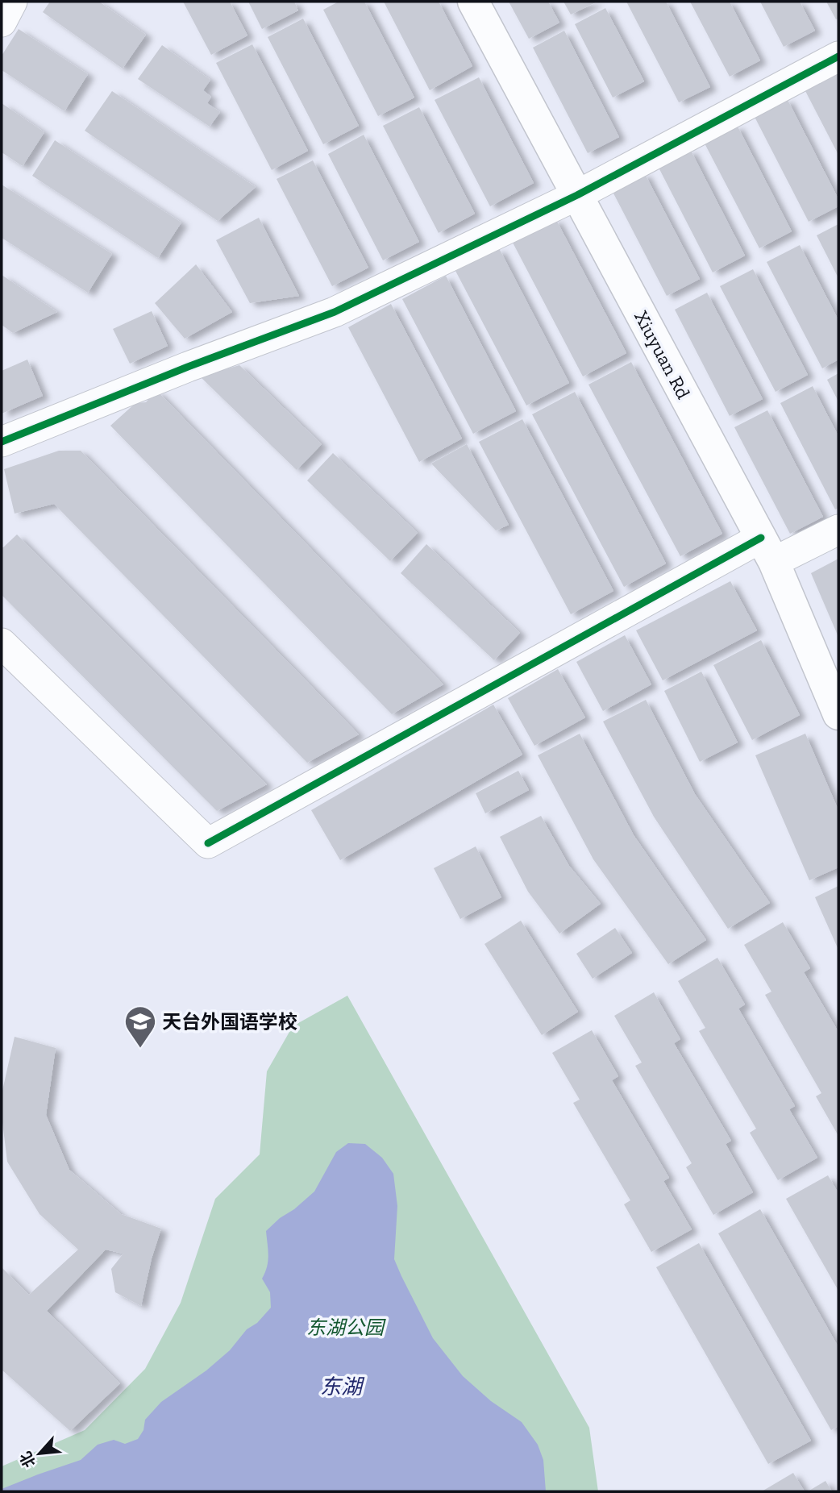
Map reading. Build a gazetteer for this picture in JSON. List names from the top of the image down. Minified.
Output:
{"streets":{"main road":["Xiuyuan Rd"]},"water":["东湖"],"parks":["东湖公园"],"places":{"school or university":["天台外国语学校"]},"north":"bottom left"}
